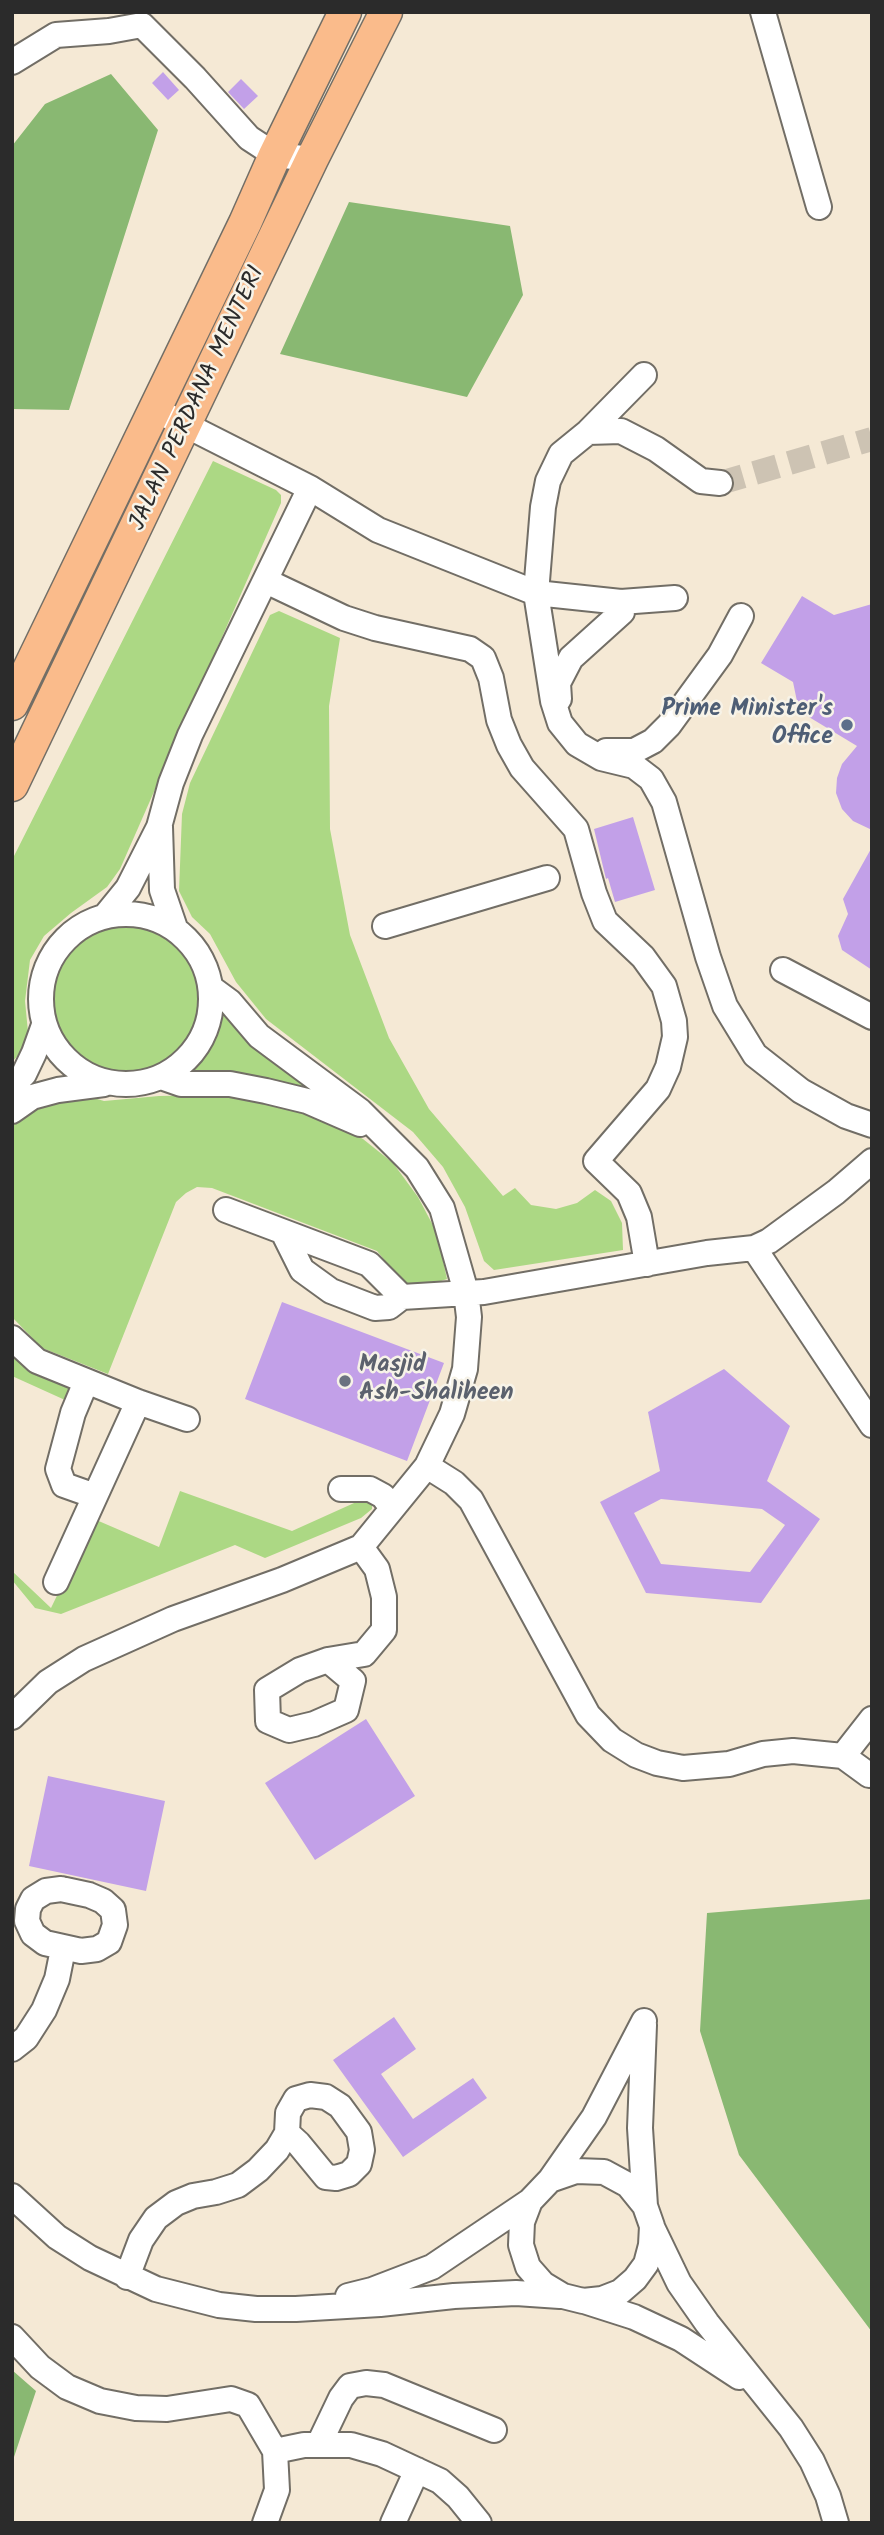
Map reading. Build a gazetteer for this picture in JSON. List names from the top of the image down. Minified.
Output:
{"streets":{"main road":["JALAN PERDANA MENTERI"]},"places":["Prime Minister's Office","Masjid Ash-Shaliheen"]}
